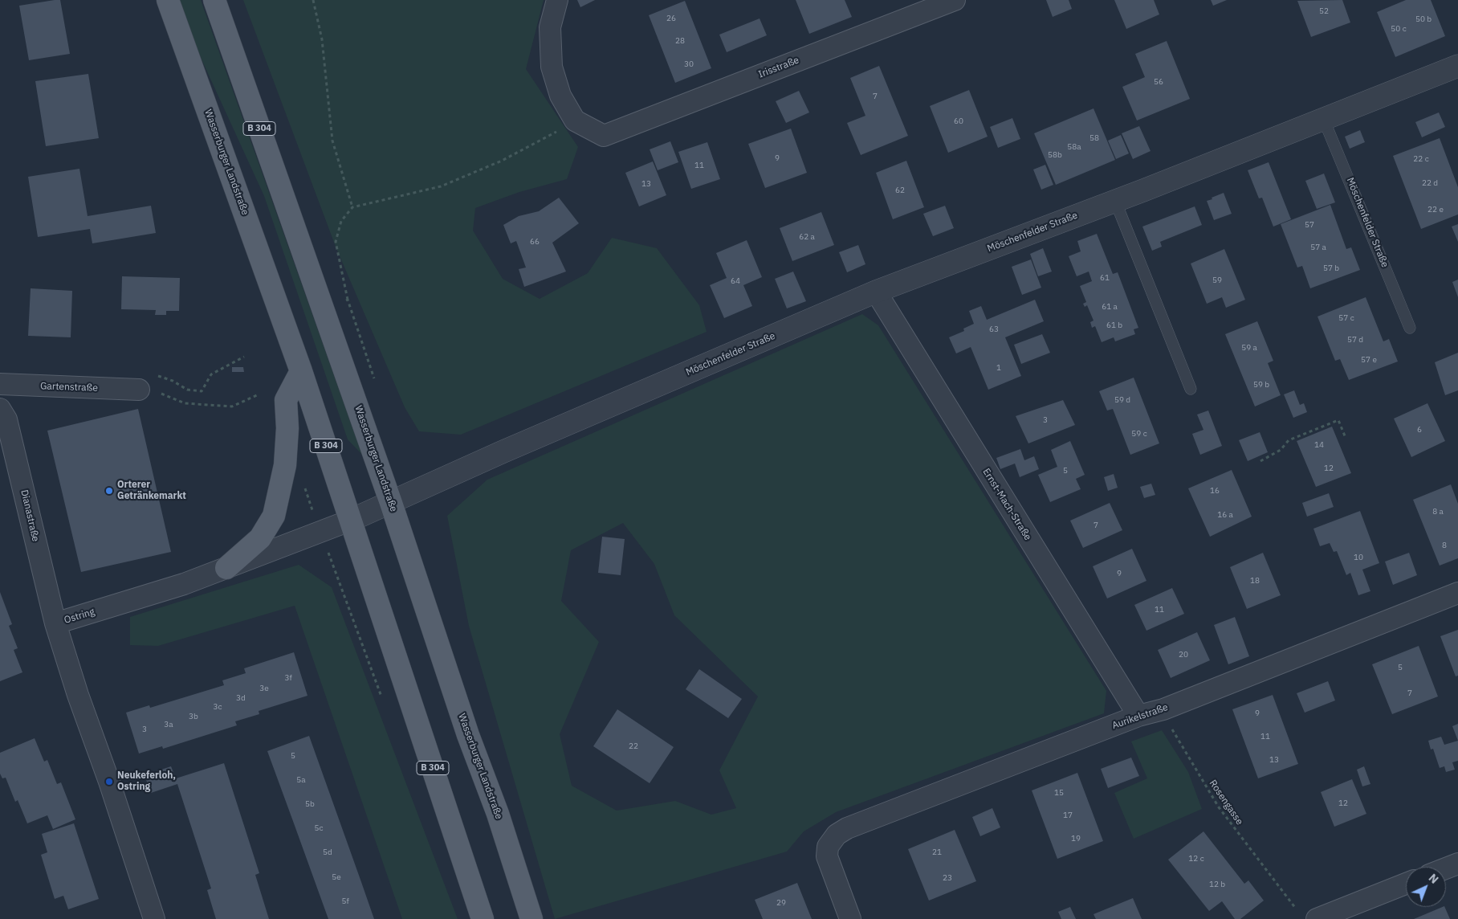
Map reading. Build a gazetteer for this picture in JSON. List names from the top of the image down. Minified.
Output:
{"streets":{"main road":["B 304","Wasserburger Landstraße"],"street":["Irisstraße","Möschenfelder Straße","Gartenstraße","Ernst-Mach-Straße","Dianastraße","Ostring","Aurikelstraße"],"path":["Rosengasse"]},"crossings":[["Wasserburger Landstraße","Möschenfelder Straße"],["Wasserburger Landstraße","Ostring"],["Möschenfelder Straße","Ernst-Mach-Straße"],["Möschenfelder Straße","Ostring"],["Ernst-Mach-Straße","Aurikelstraße"],["Dianastraße","Ostring"],["Aurikelstraße","Rosengasse"]],"places":["Orterer Getränkemarkt","Neukeferloh, Ostring"],"house_numbers":["52","26","50 b","50 c","28","30","56","7","60","58","58a","58b","9","22 c","11","22 d","13","62","22 e","57","62 a","66","57 a","57 b","61","59","64","61 a","57 c","61 b","63","57 d","59 a","57 e","1","59 b","59 d","3","6","59 c","14","12","5","16","8 a","16 a","7","8","10","9","18","11","20","5","3f","3e","7","3d","3c","9","3b","3a","3","11","22","5","13","5a","15","12","5b","17","5c","19","5d","21","12 c","5e","23","12 b","5f","29"],"north":"top right"}
